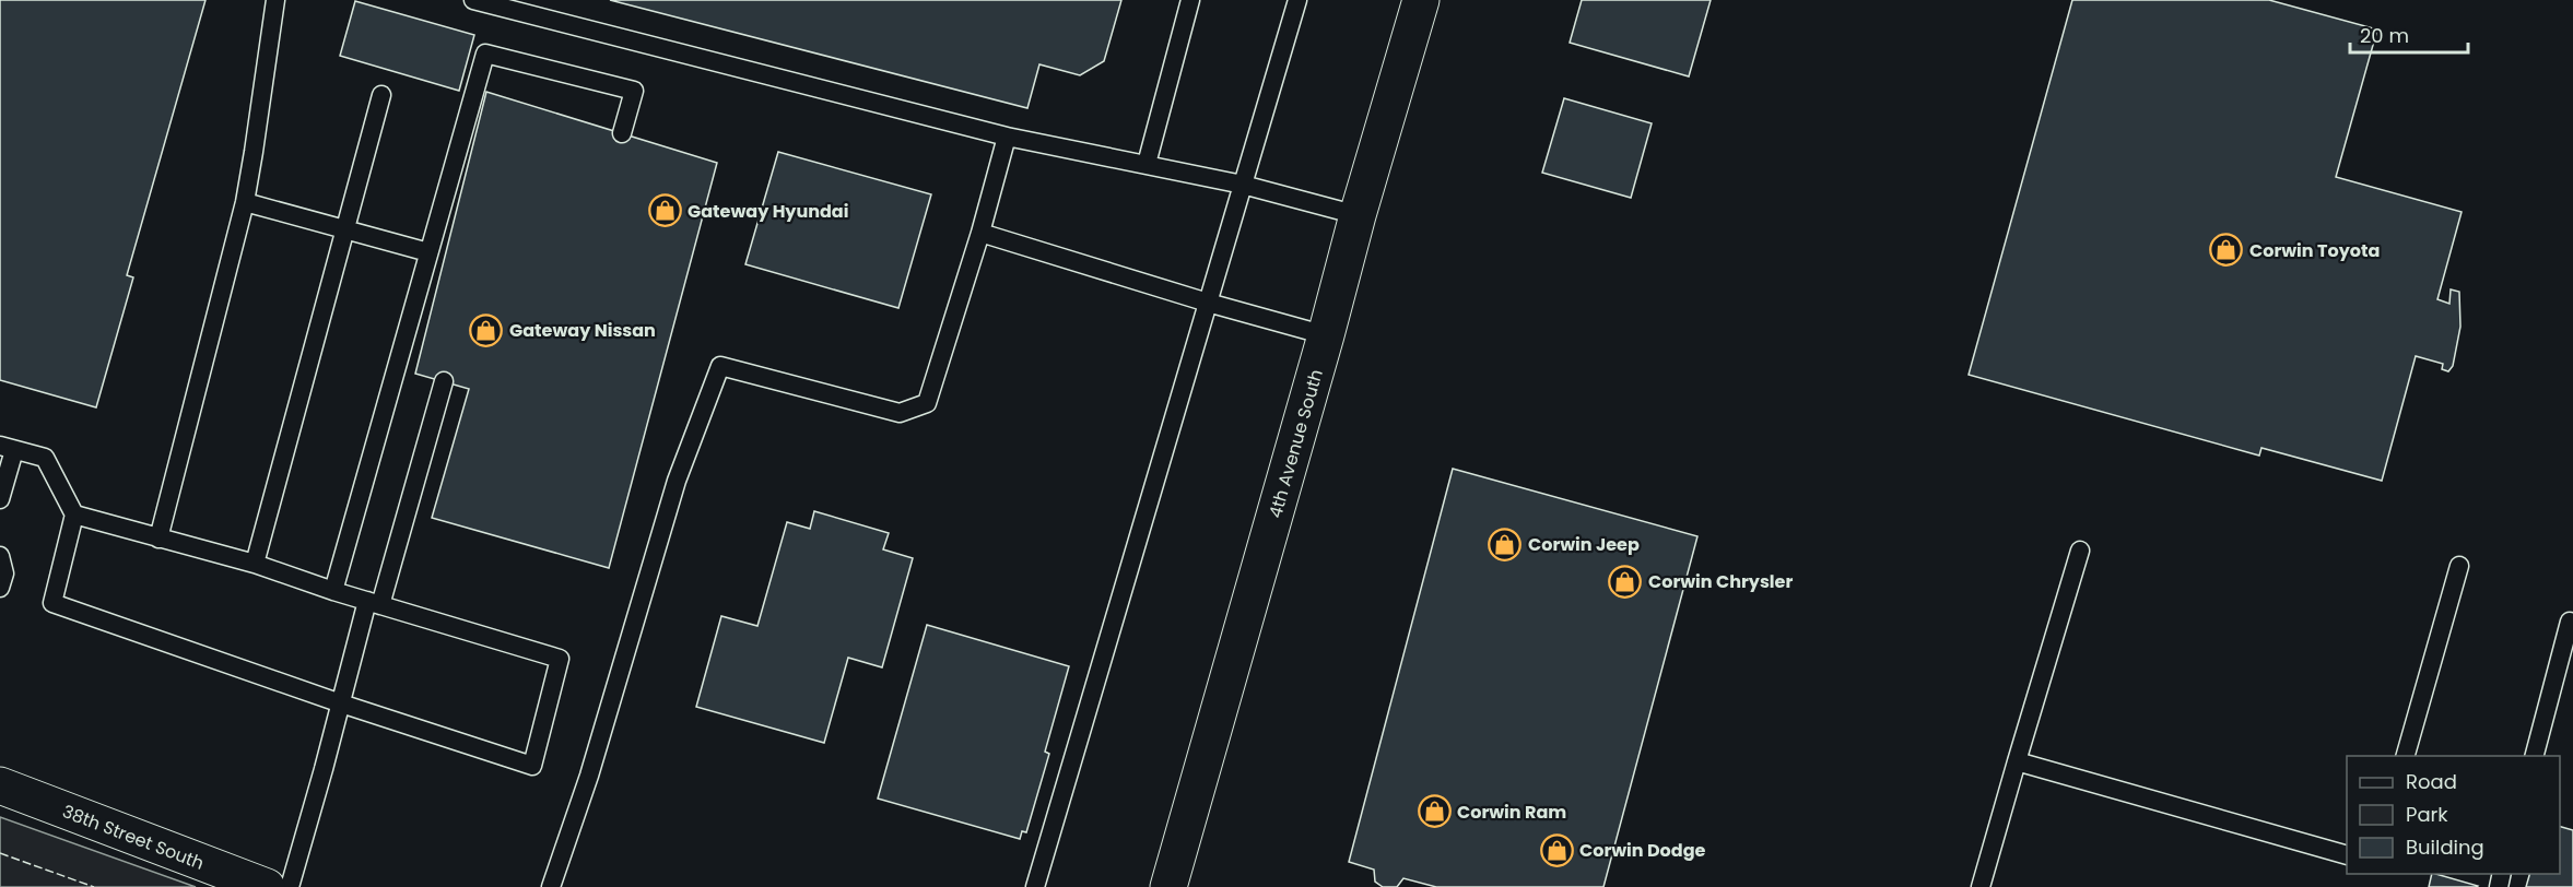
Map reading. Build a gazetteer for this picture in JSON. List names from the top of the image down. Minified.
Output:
{"streets":{"street":["4th Avenue South","38th Street South"]},"places":{"shop":["Gateway Hyundai","Corwin Toyota","Gateway Nissan","Corwin Jeep","Corwin Chrysler","Corwin Ram","Corwin Dodge"]},"legend":["Road","Park","Building"],"scale_bar":"20 m"}
